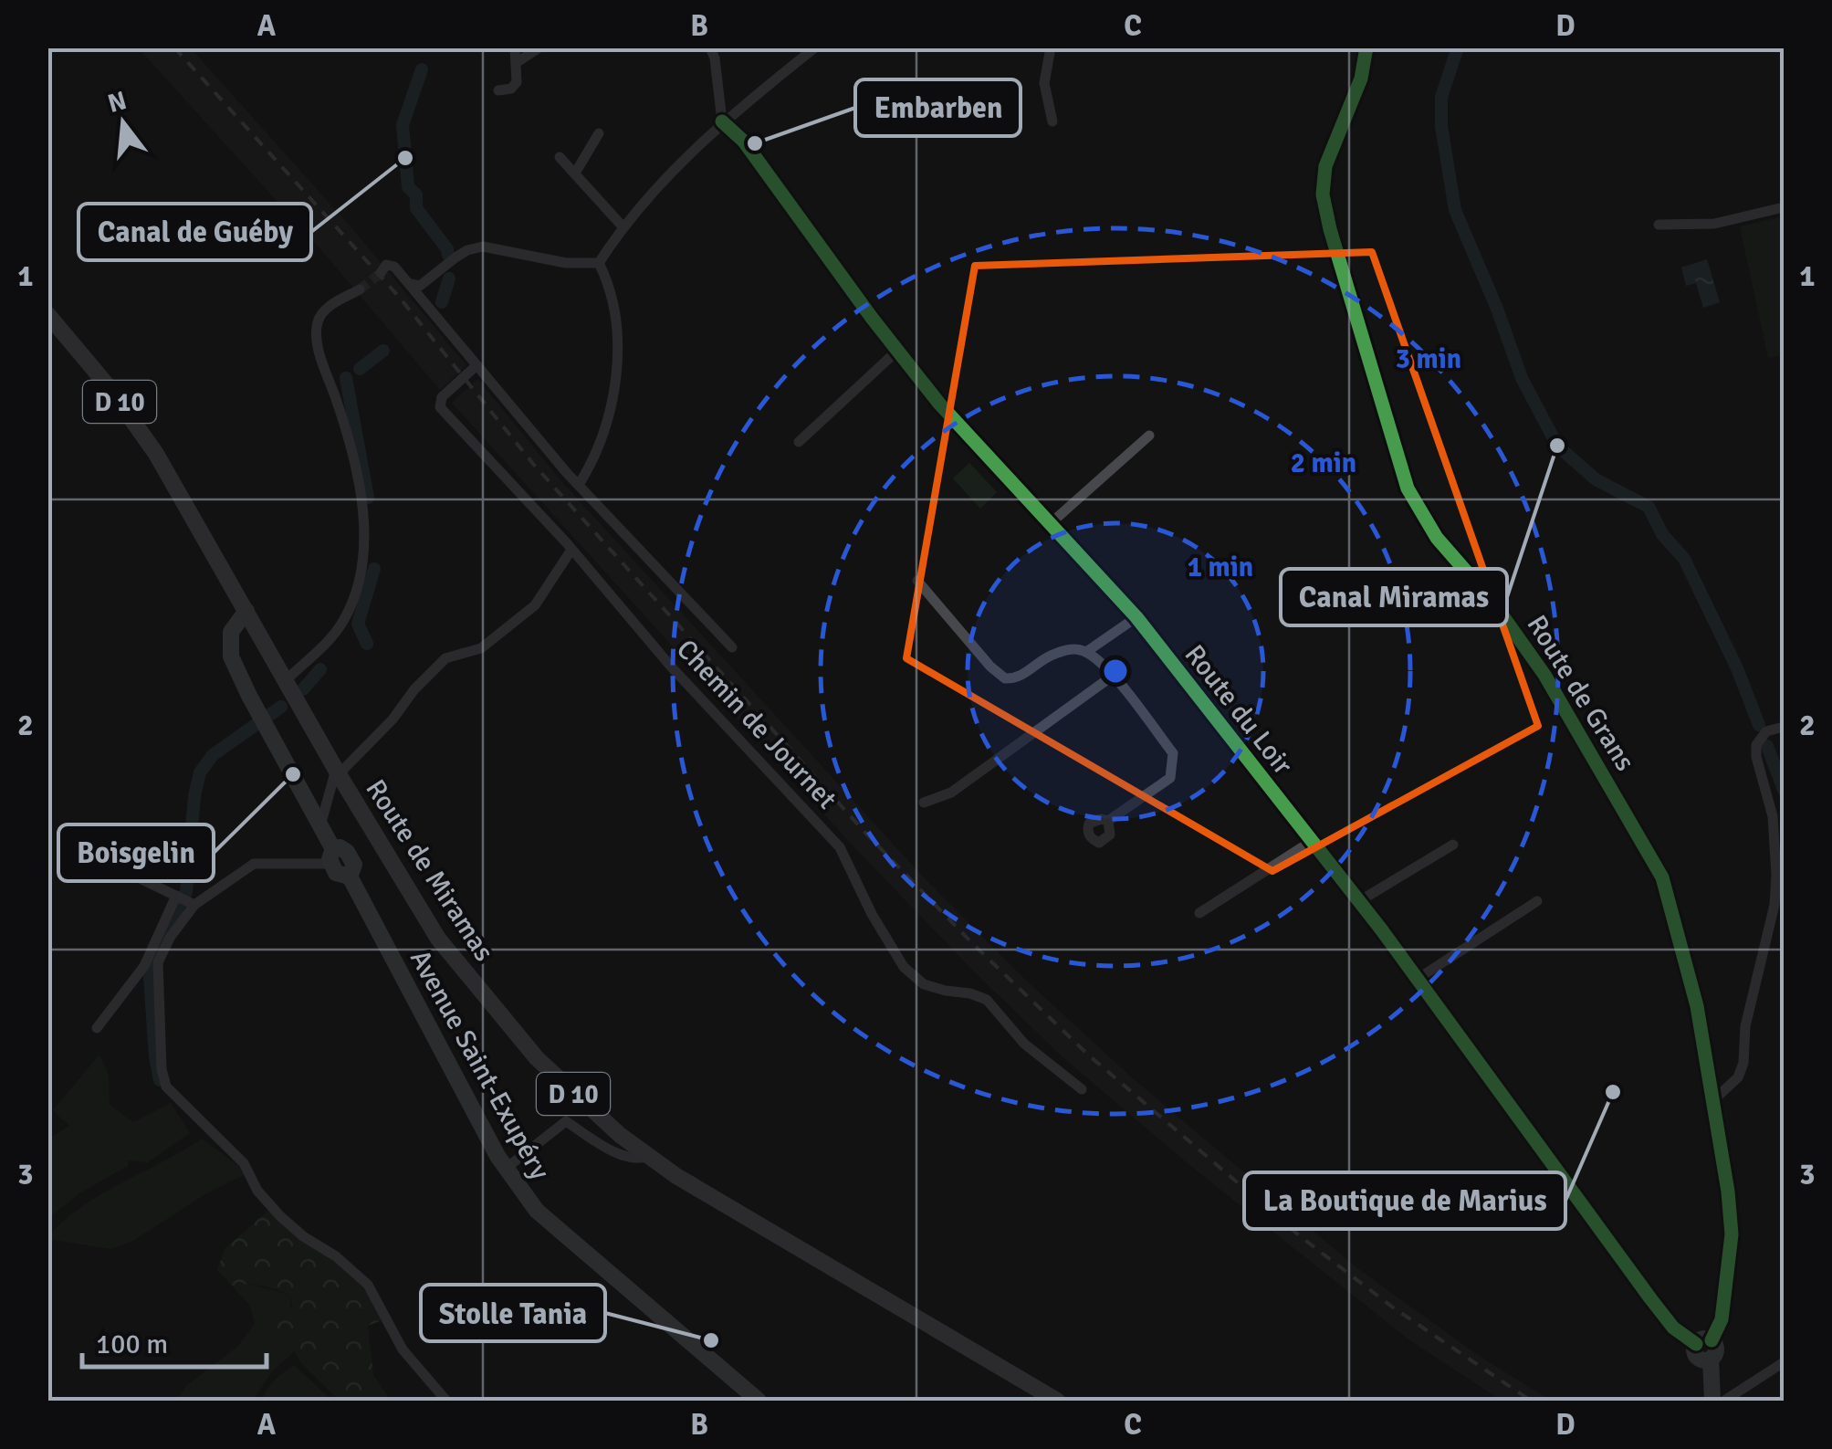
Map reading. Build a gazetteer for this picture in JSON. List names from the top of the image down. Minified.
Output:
{"streets":{"main road":["D 10","Route de Miramas"],"street":["Route de Grans","Route du Loir","Chemin de Journet","Avenue Saint-Exupéry"]},"crossings":[["Route de Grans","Route du Loir"]],"places":["Embarben","Canal de Guéby","Canal Miramas","Boisgelin","La Boutique de Marius","Stolle Tania"],"scale_bar":"100 m","north":"top","grid":{"columns":["A","B","C","D"],"rows":["1","2","3"]},"rings":["3 min","2 min","1 min"]}
